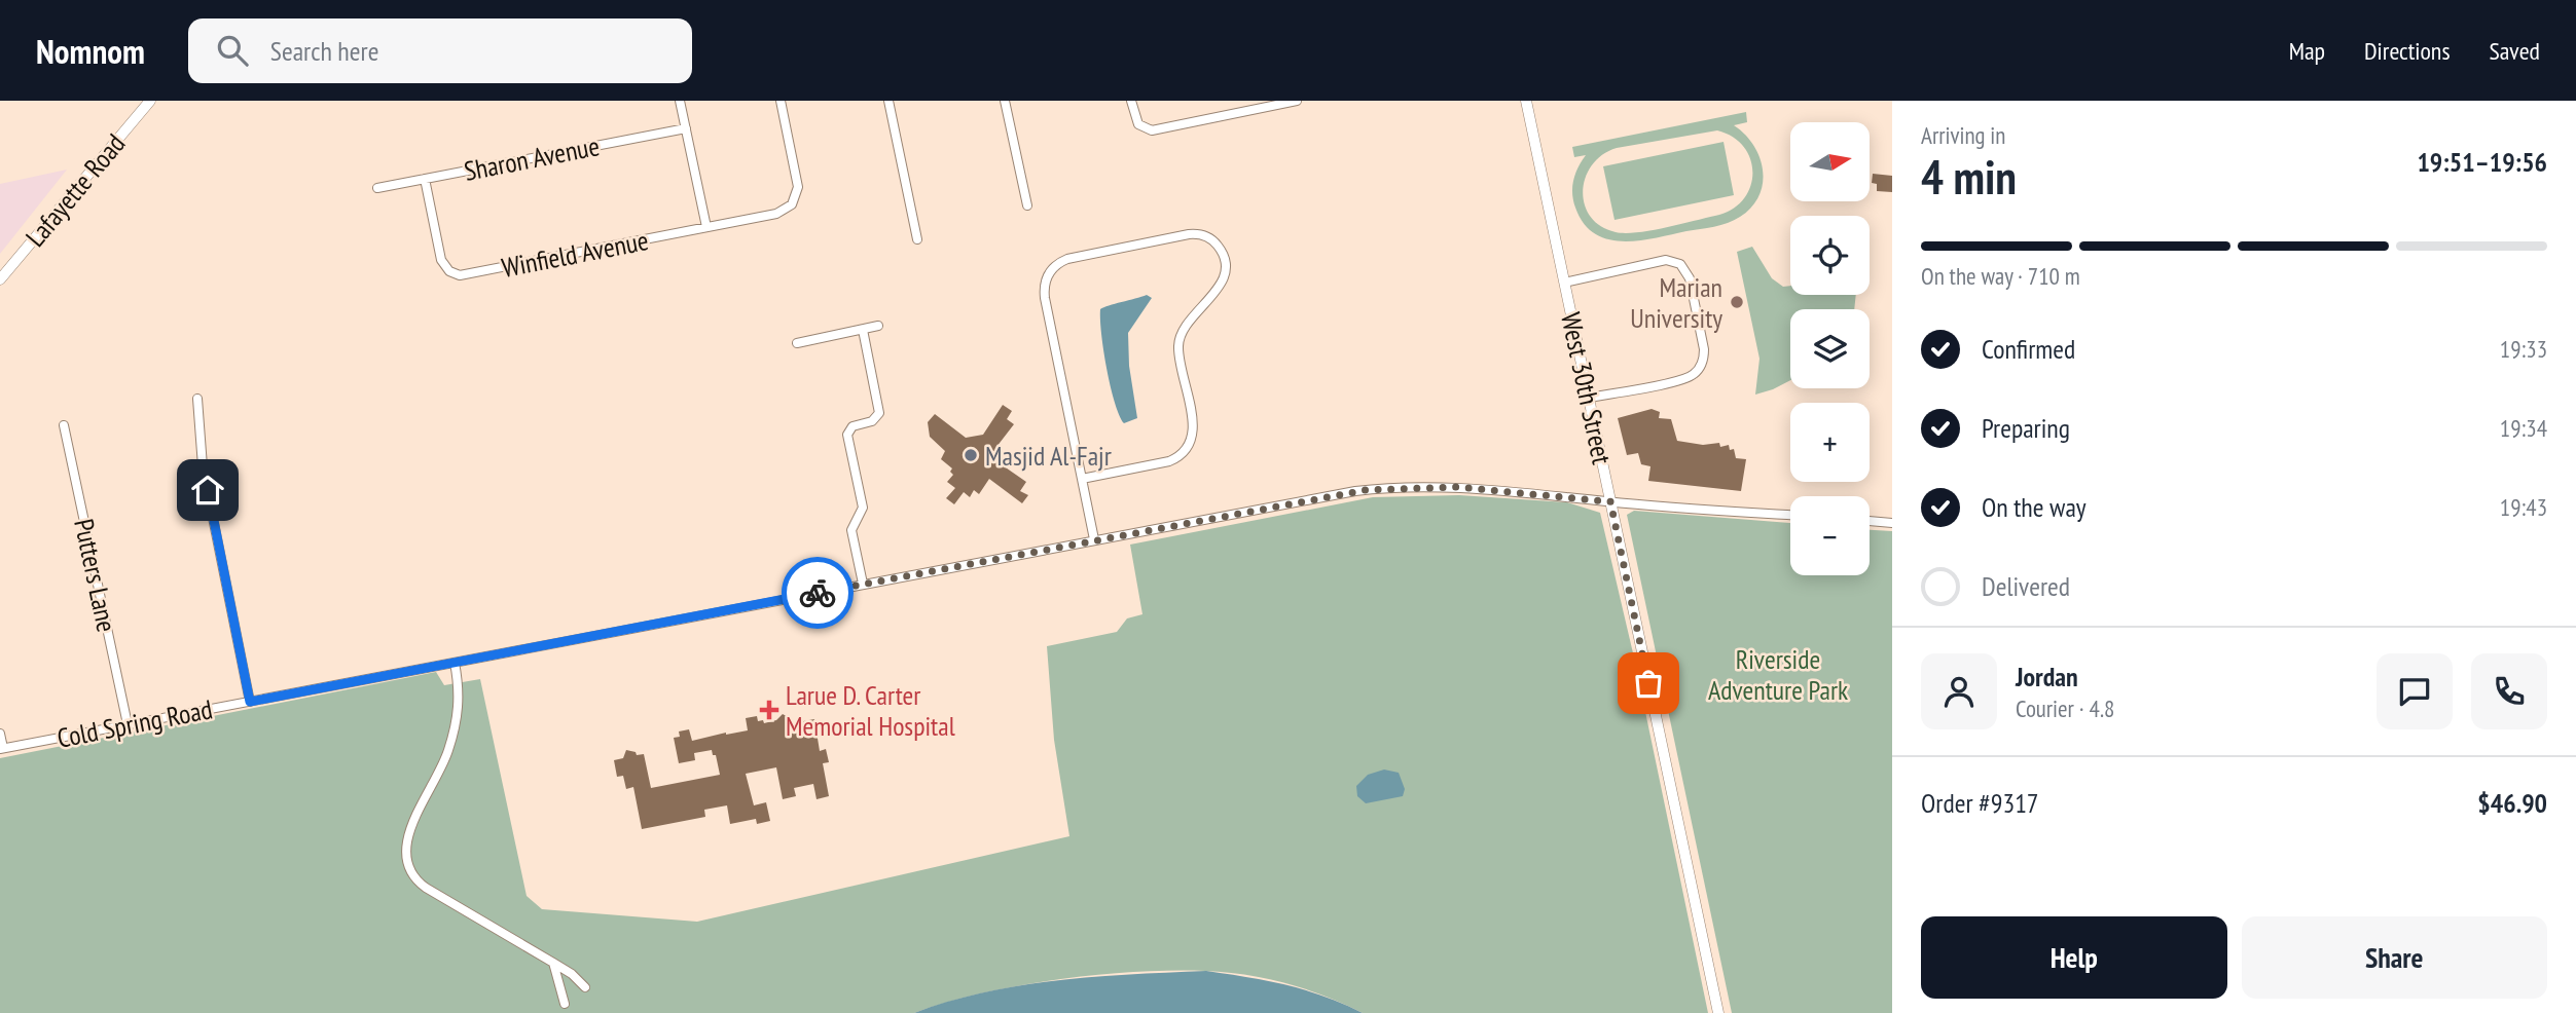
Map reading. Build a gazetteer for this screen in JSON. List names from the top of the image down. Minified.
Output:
{"streets":{"main road":["Lafayette Road","West 30th Street"],"street":["Sharon Avenue","Winfield Avenue","Putters Lane","Cold Spring Road"]},"crossings":[["Sharon Avenue","Winfield Avenue"],["West 30th Street","Cold Spring Road"],["Putters Lane","Cold Spring Road"]],"parks":["Riverside Adventure Park"],"places":{"other":["Marian University","Masjid Al-Fajr"],"health":["Larue D. Carter Memorial Hospital"]},"north":"right","page":{"header":"Nomnom","search":"Search here","nav":["Map","Directions","Saved"],"heading":["4 min","Arriving in","19:51–19:56"],"panel":["Jordan","Courier · 4.8","Order #9317","$46.90"],"map_buttons":["+","−"],"bar":"On the way · 710 m","list":[["Confirmed","19:33"],["Preparing","19:34"],["On the way","19:43"],"Delivered"],"buttons":["Help","Share"]}}
